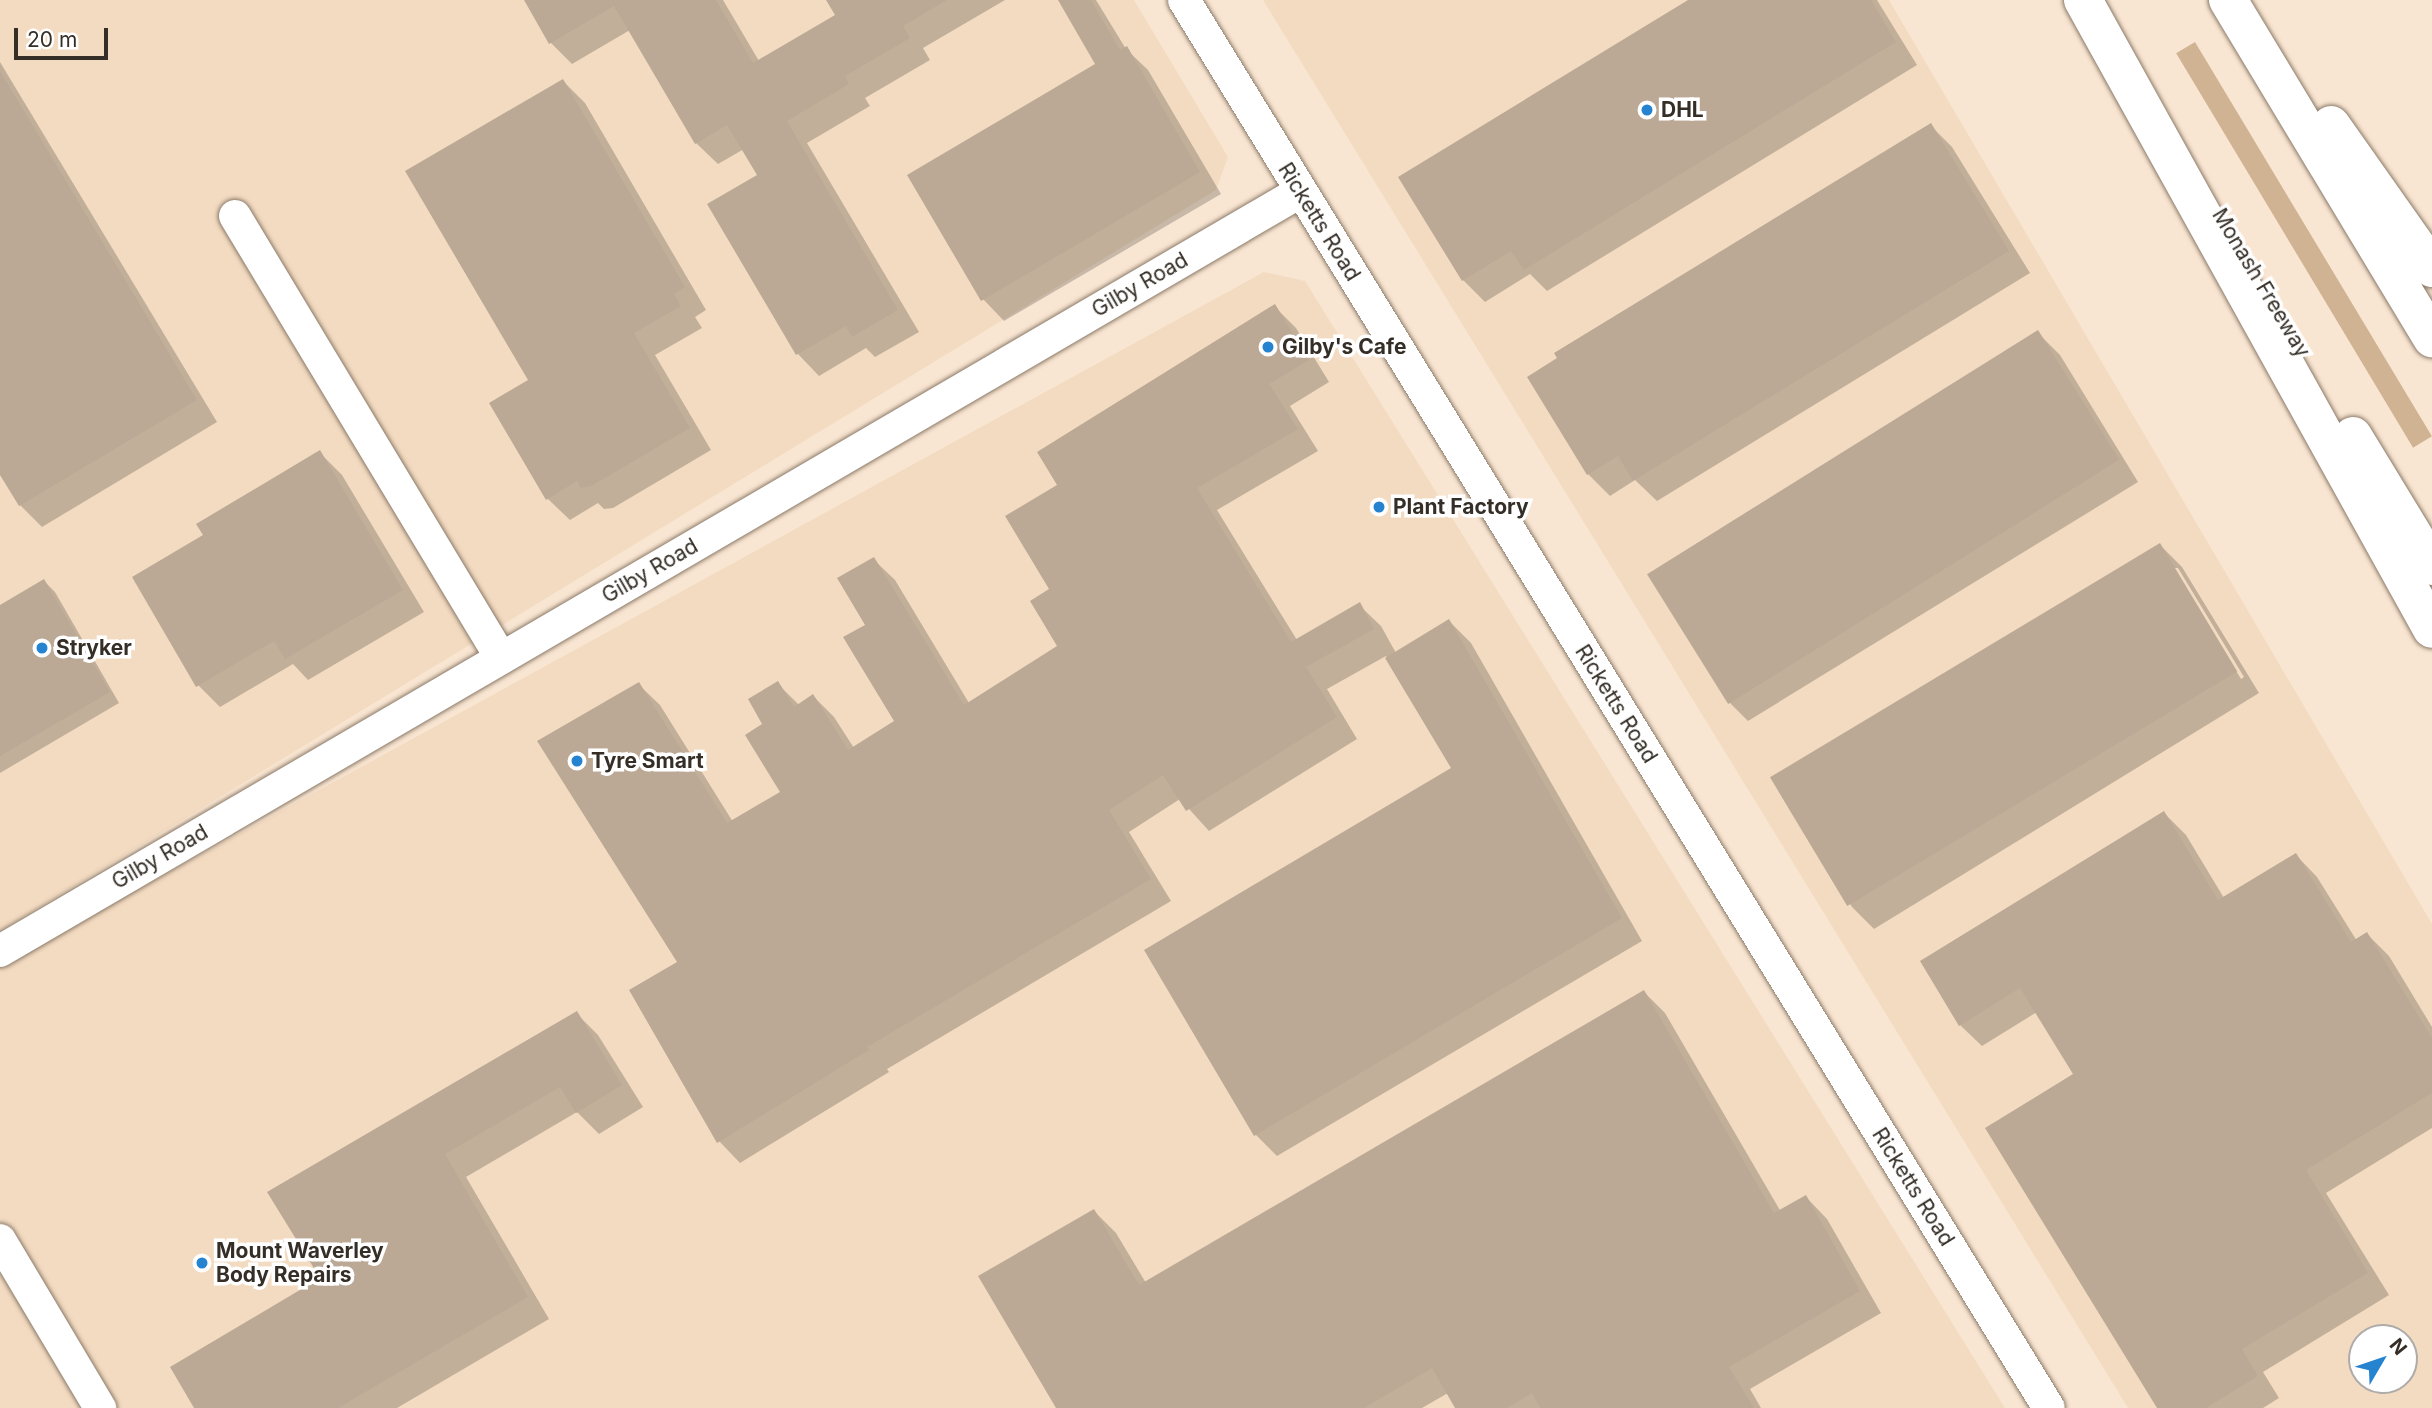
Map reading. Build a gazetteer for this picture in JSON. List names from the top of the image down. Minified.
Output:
{"streets":{"highway":["Monash Freeway"],"street":["Ricketts Road","Gilby Road"]},"crossings":[["Ricketts Road","Gilby Road"]],"places":["DHL","Gilby's Cafe","Plant Factory","Stryker","Tyre Smart","Mount Waverley Body Repairs"],"scale_bar":"20 m","north":"top right"}
